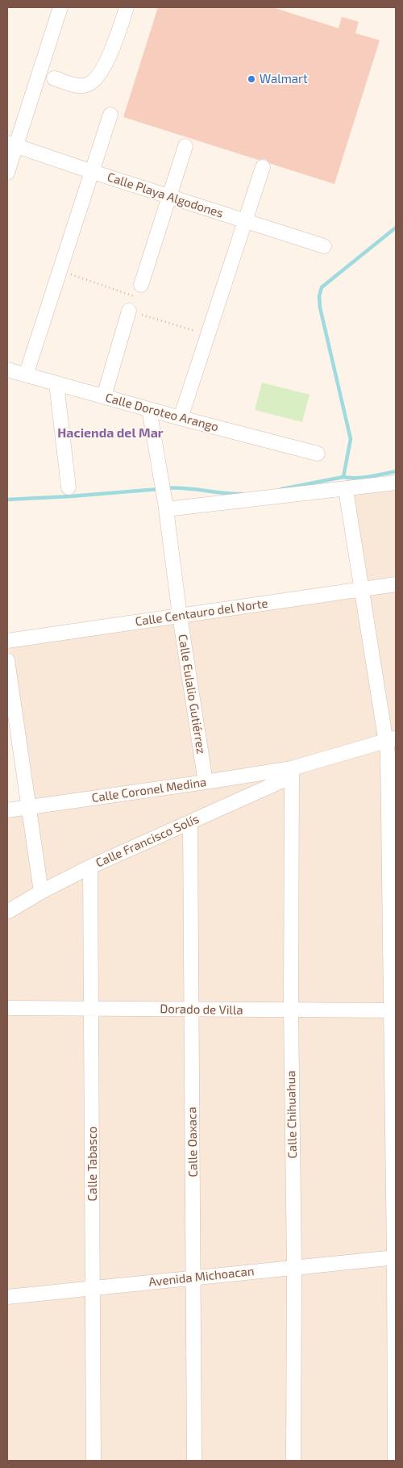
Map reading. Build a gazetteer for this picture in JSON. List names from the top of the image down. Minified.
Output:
{"streets":{"street":["Calle Playa Algodones","Calle Doroteo Arango","Calle Centauro del Norte","Calle Eulalio Gutiérrez","Calle Coronel Medina","Calle Francisco Solís","Dorado de Villa","Calle Chihuahua","Calle Oaxaca","Calle Tabasco","Avenida Michoacan"]},"crossings":[["Calle Doroteo Arango","Calle Eulalio Gutiérrez"],["Calle Centauro del Norte","Calle Eulalio Gutiérrez"],["Calle Eulalio Gutiérrez","Calle Coronel Medina"],["Calle Coronel Medina","Calle Francisco Solís"],["Calle Coronel Medina","Calle Chihuahua"],["Calle Francisco Solís","Calle Chihuahua"],["Calle Francisco Solís","Calle Oaxaca"],["Calle Francisco Solís","Calle Tabasco"],["Dorado de Villa","Calle Chihuahua"],["Dorado de Villa","Calle Oaxaca"],["Dorado de Villa","Calle Tabasco"],["Calle Chihuahua","Avenida Michoacan"],["Calle Oaxaca","Avenida Michoacan"],["Calle Tabasco","Avenida Michoacan"]],"districts":["Hacienda del Mar"],"places":["Walmart"]}
